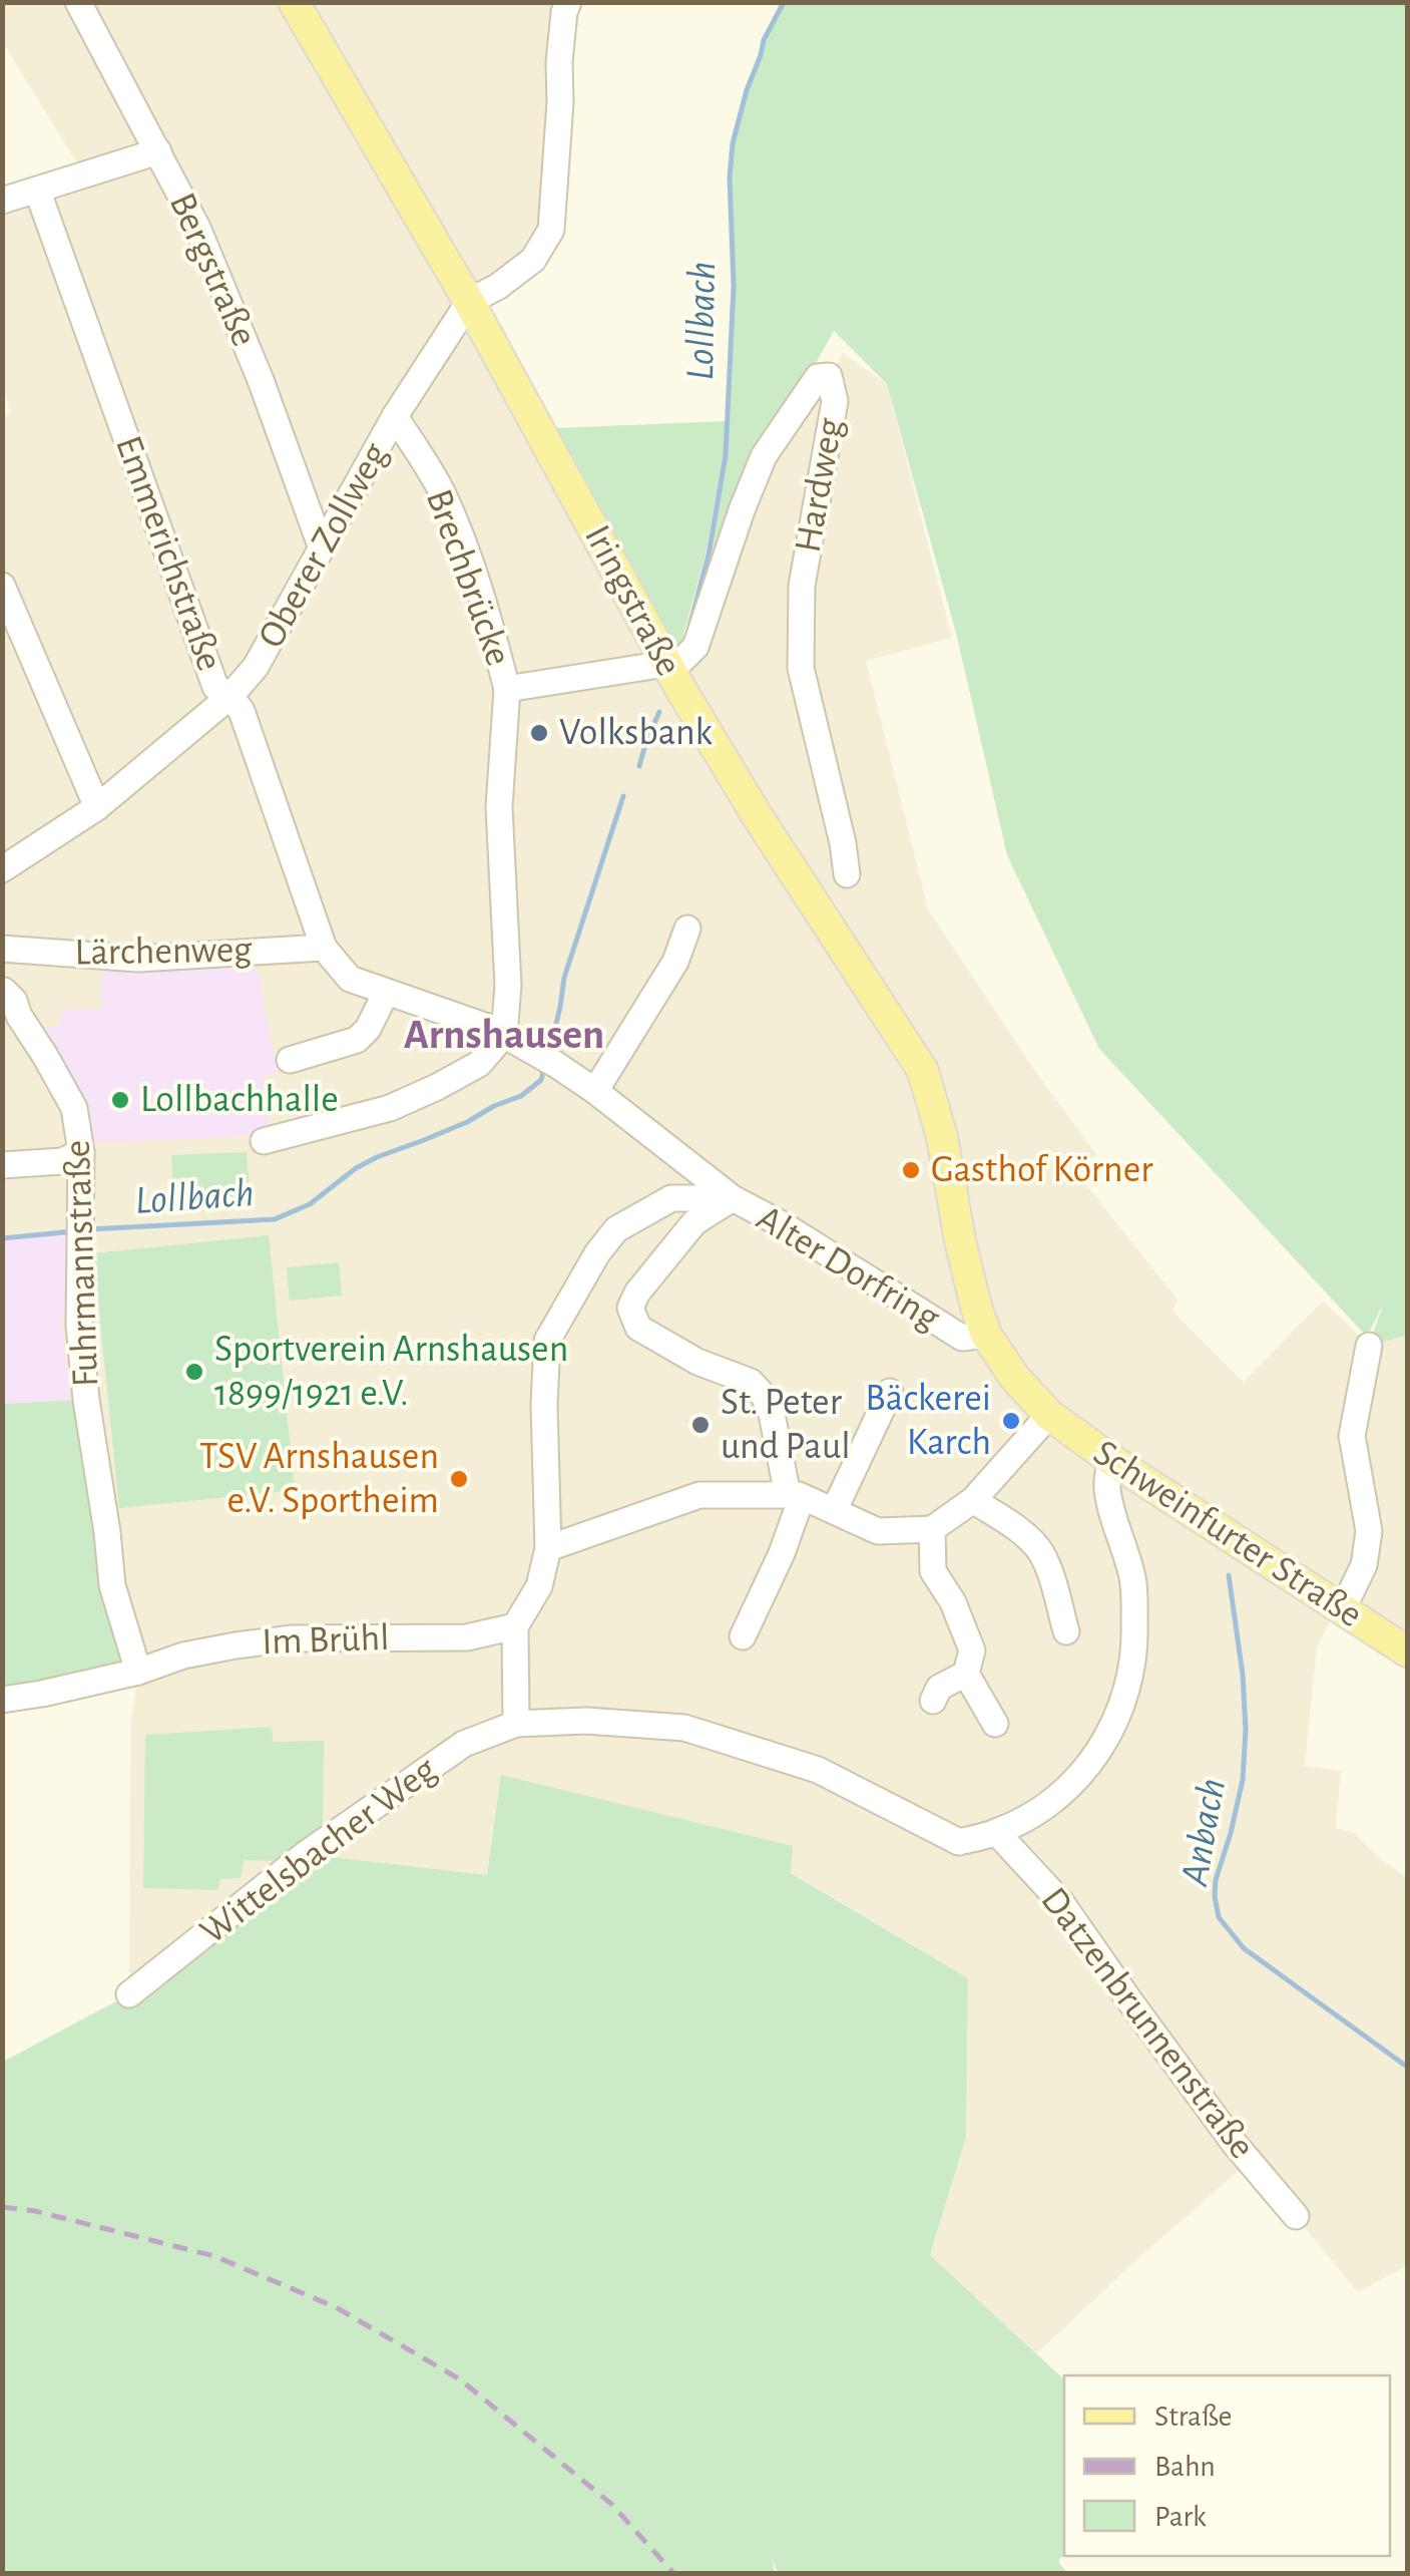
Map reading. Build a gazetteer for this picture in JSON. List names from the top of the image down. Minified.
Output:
{"streets":{"main road":["Iringstraße","Schweinfurter Straße"],"street":["Bergstraße","Hardweg","Oberer Zollweg","Emmerichstraße","Brechbrücke","Lärchenweg","Fuhrmannstraße","Alter Dorfring","Im Brühl","Wittelsbacher Weg","Datzenbrunnenstraße"]},"crossings":[["Bergstraße","Oberer Zollweg"],["Hardweg","Iringstraße"],["Oberer Zollweg","Emmerichstraße"],["Oberer Zollweg","Brechbrücke"],["Oberer Zollweg","Iringstraße"],["Emmerichstraße","Brechbrücke"],["Emmerichstraße","Lärchenweg"],["Emmerichstraße","Alter Dorfring"],["Iringstraße","Alter Dorfring"],["Iringstraße","Schweinfurter Straße"],["Fuhrmannstraße","Im Brühl"],["Alter Dorfring","Im Brühl"]],"districts":["Arnshausen"],"water":["Lollbach","Anbach"],"places":["Volksbank","Lollbachhalle","Gasthof Körner","Sportverein Arnshausen 1899/1921 e.V.","Bäckerei Karch","St. Peter und Paul","TSV Arnshausen e.V. Sportheim"],"legend":["Straße","Bahn","Park"]}
